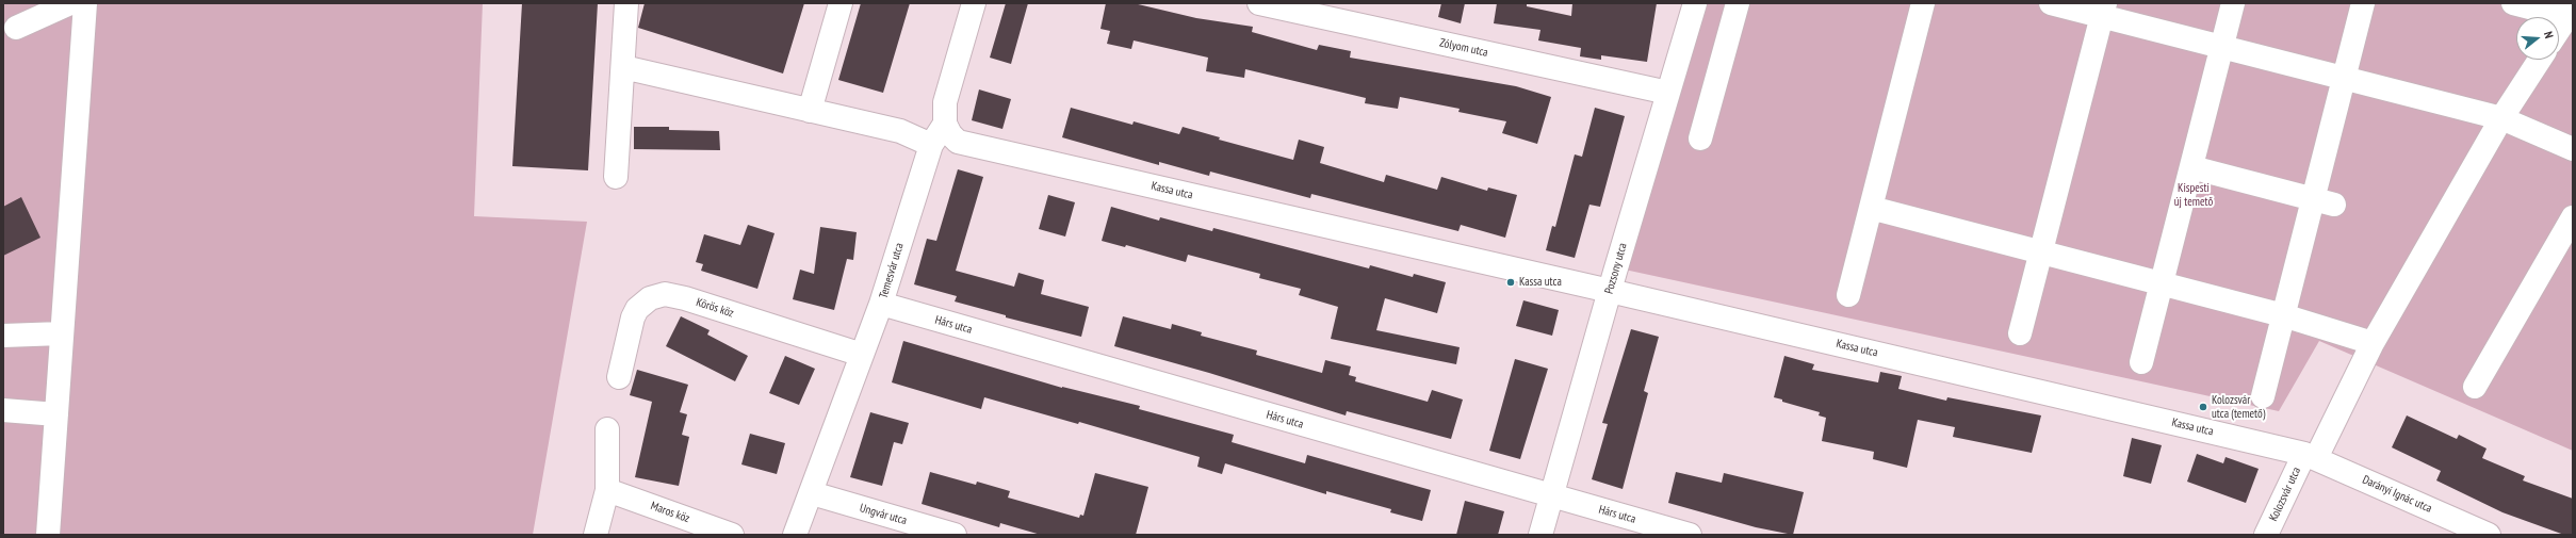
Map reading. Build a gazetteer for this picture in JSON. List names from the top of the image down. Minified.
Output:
{"streets":{"street":["Zólyom utca","Kassa utca","Pozsony utca","Temesvár utca","Körös köz","Hárs utca","Kolozsvár utca","Darányi Ignác utca","Maros köz","Ungvár utca"]},"crossings":[["Zólyom utca","Pozsony utca"],["Kassa utca","Pozsony utca"],["Kassa utca","Temesvár utca"],["Kassa utca","Kolozsvár utca"],["Kassa utca","Darányi Ignác utca"],["Pozsony utca","Hárs utca"],["Temesvár utca","Körös köz"],["Temesvár utca","Hárs utca"],["Temesvár utca","Ungvár utca"],["Kolozsvár utca","Darányi Ignác utca"]],"parks":["Kispesti új temető"],"places":["Kassa utca","Kolozsvár utca (temető)"],"north":"right"}
